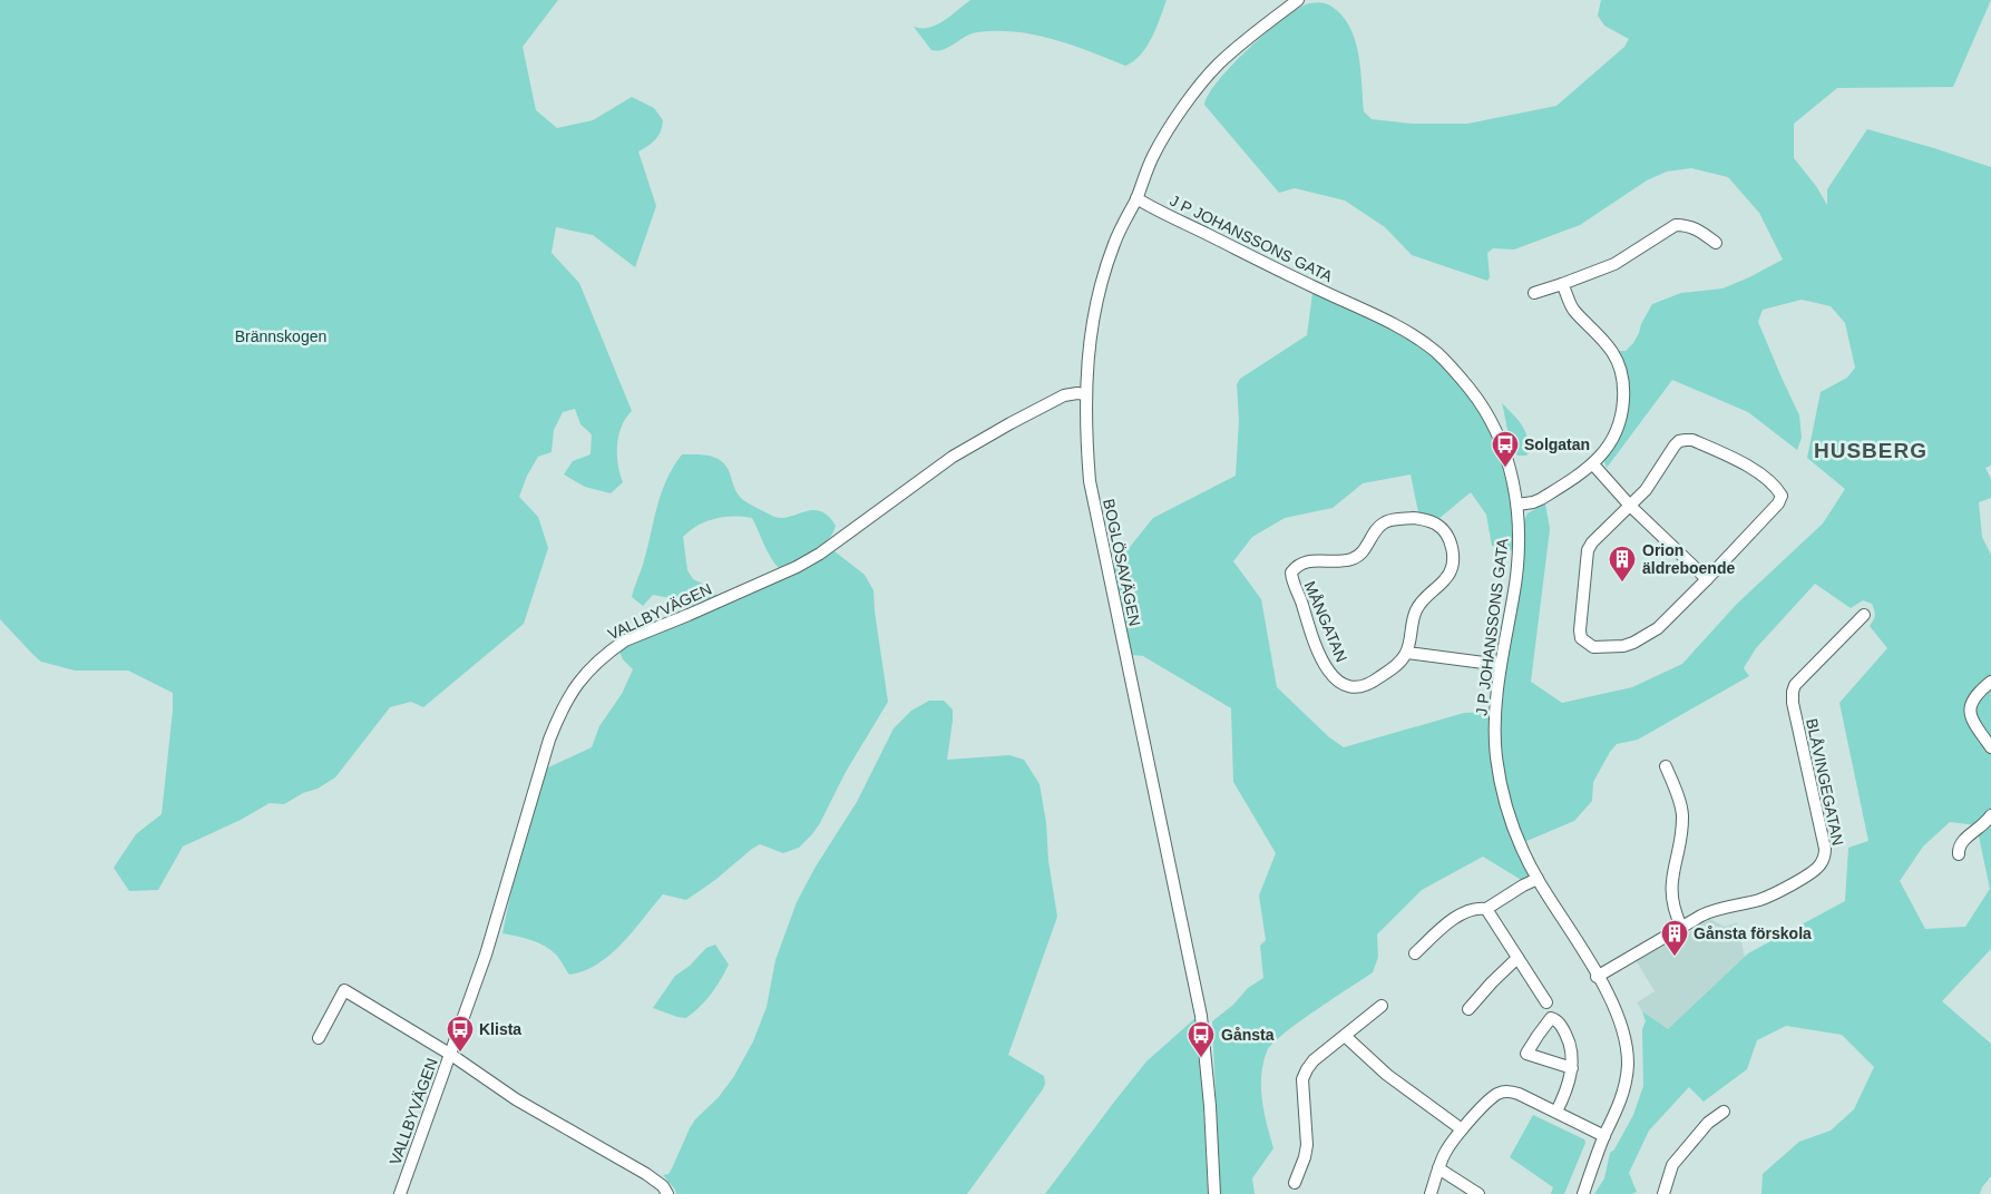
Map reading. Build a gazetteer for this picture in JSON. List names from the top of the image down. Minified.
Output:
{"streets":{"street":["J P JOHANSSONS GATA","BOGLÖSAVÄGEN","VALLBYVÄGEN","MÅNGATAN","BLÅVINGEGATAN"]},"crossings":[["J P JOHANSSONS GATA","BOGLÖSAVÄGEN"],["J P JOHANSSONS GATA","BLÅVINGEGATAN"],["BOGLÖSAVÄGEN","VALLBYVÄGEN"]],"districts":["HUSBERG"],"parks":["Brännskogen"],"places":{"bus stop":["Solgatan","Klista","Gånsta"],"building":["Orion äldreboende","Gånsta förskola"]}}
